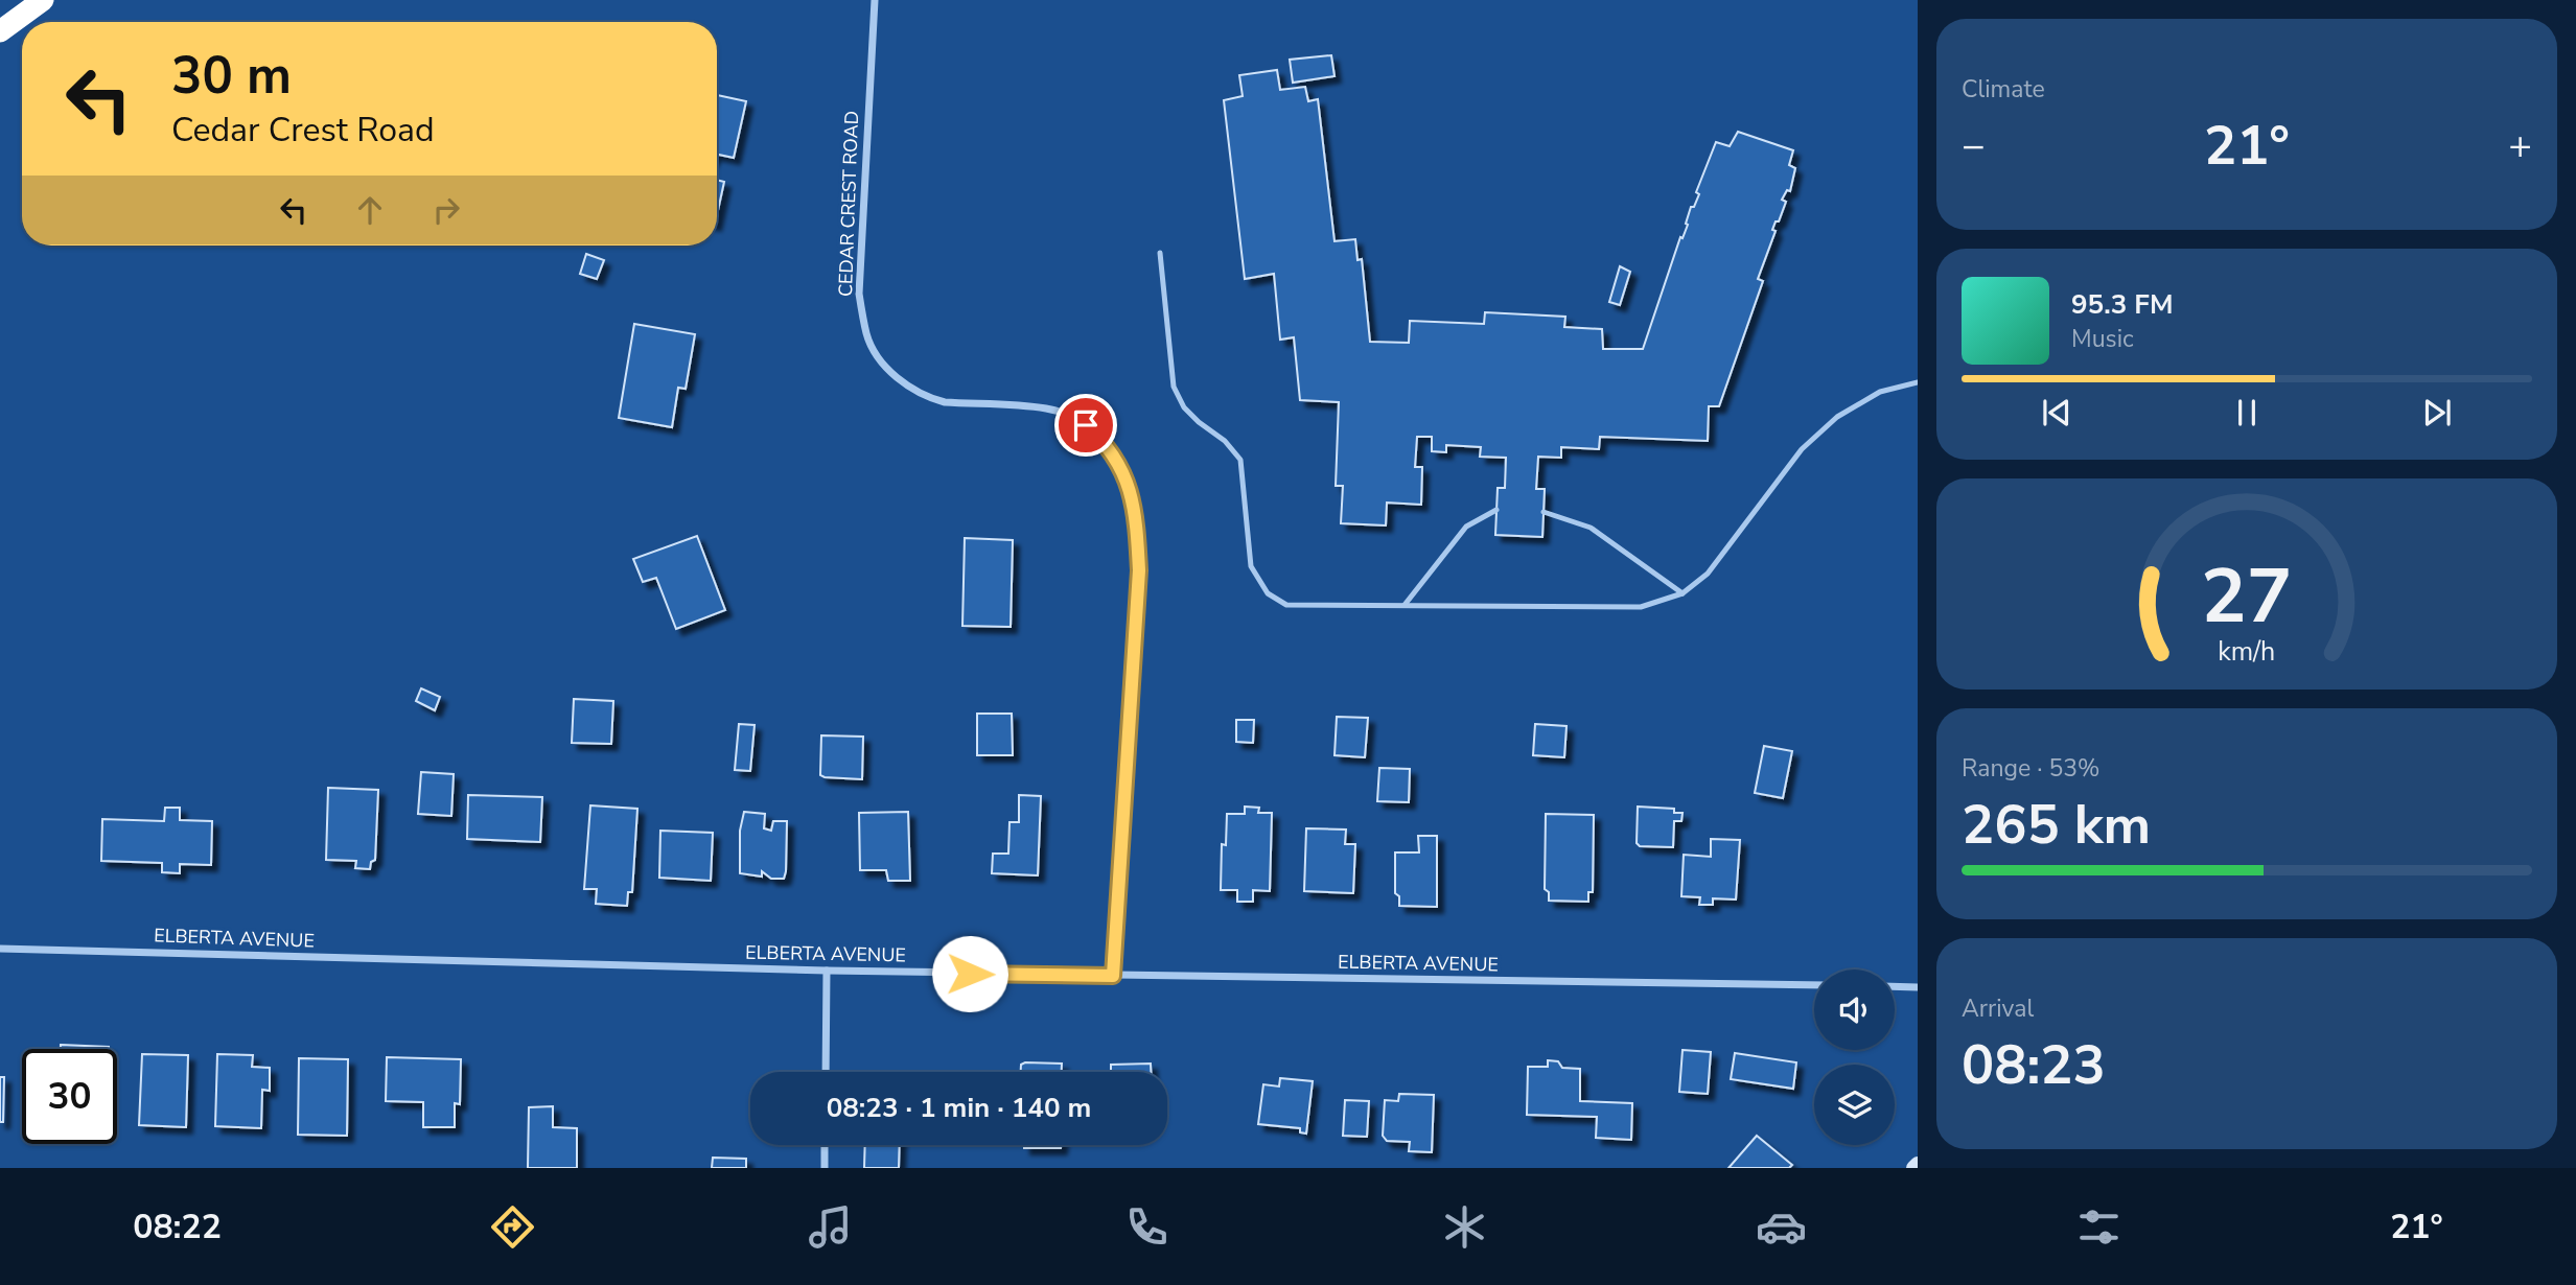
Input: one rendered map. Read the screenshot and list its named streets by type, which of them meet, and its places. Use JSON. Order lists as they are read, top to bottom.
{
  "streets": {
    "street": ["CEDAR CREST ROAD", "ELBERTA AVENUE"]
  },
  "crossings": [
    ["CEDAR CREST ROAD", "ELBERTA AVENUE"]
  ],
  "page": {
    "tile": [
      "Climate",
      ["Range · 53%", "265 km"],
      ["Arrival", "08:23"]
    ],
    "turn": ["30 m", "Cedar Crest Road"],
    "heat": ["−", "21°", "+"],
    "song": ["95.3 FM", "Music"],
    "limit": "30",
    "trip": "08:23 · 1 min · 140 m",
    "tabs": ["08:22", "21°"],
    "gauge": ["27", "km/h"]
  }
}
